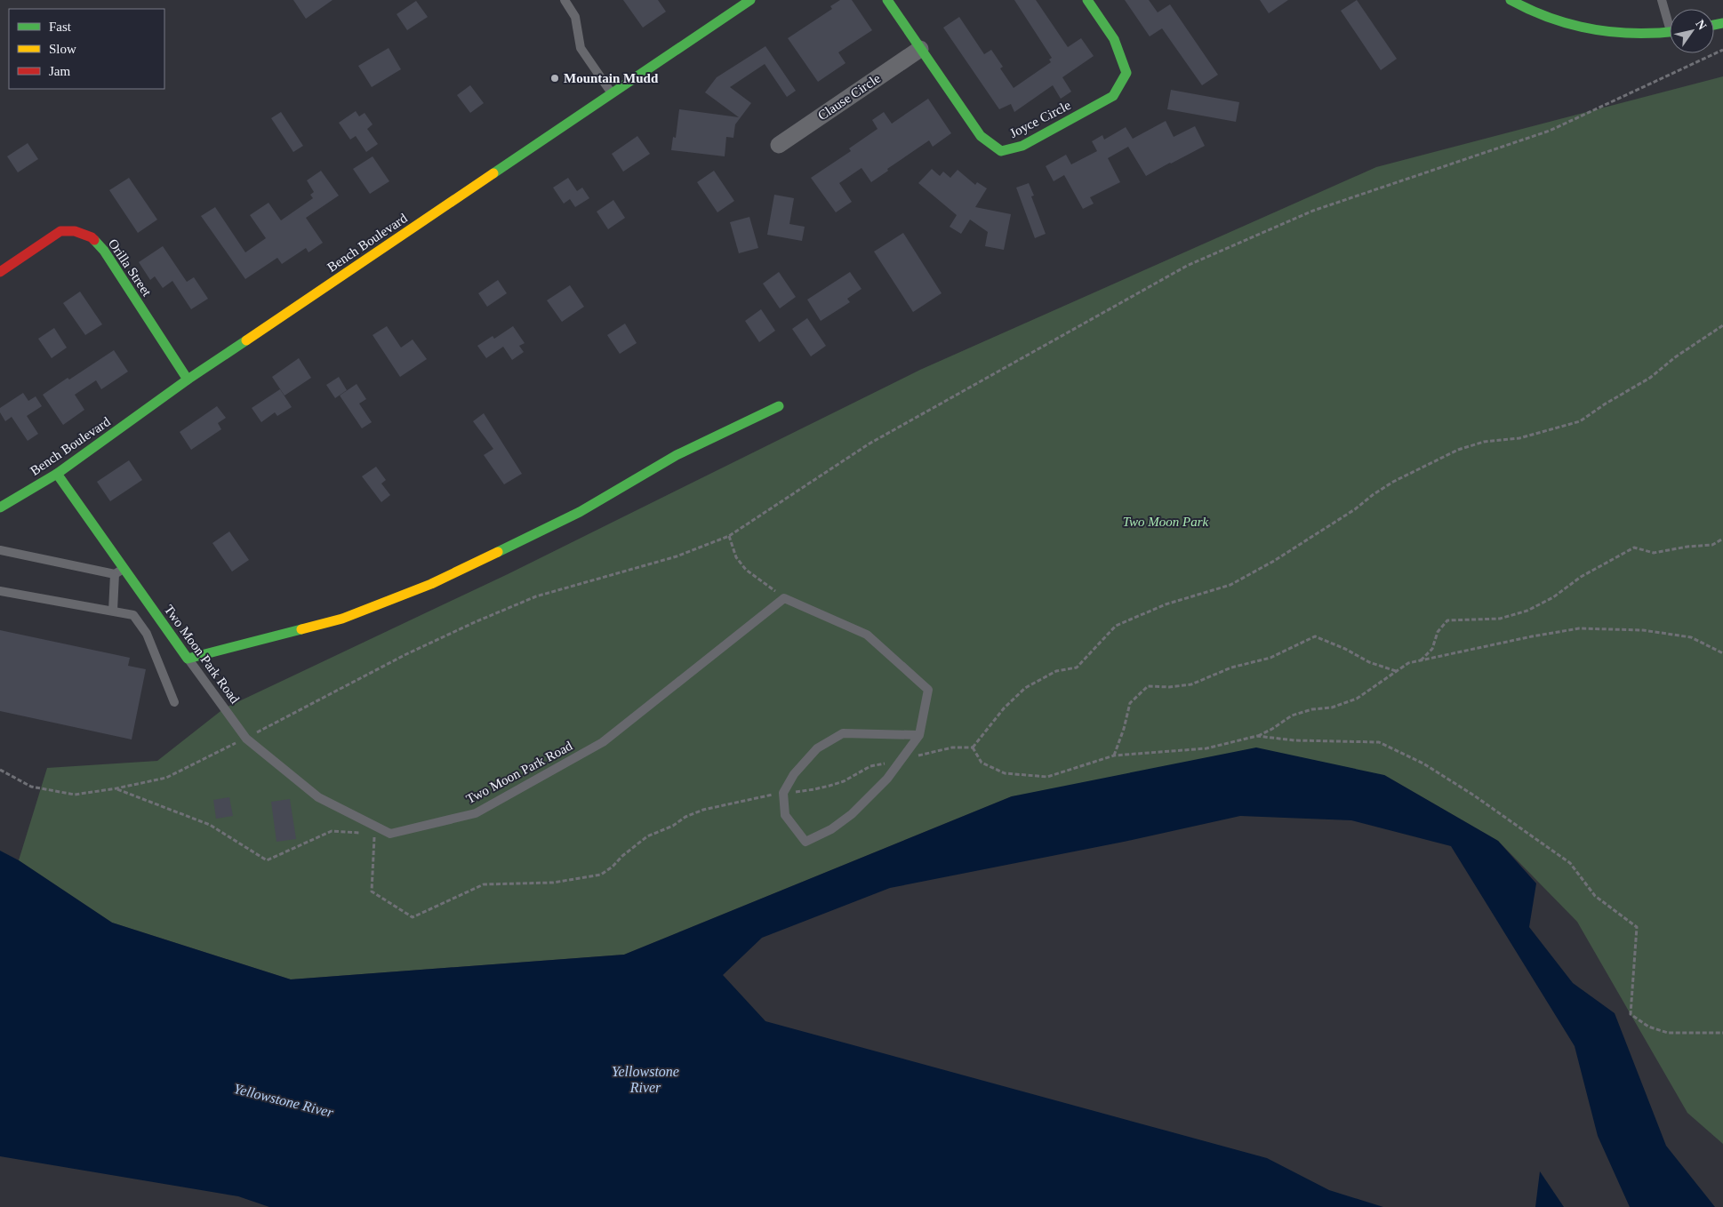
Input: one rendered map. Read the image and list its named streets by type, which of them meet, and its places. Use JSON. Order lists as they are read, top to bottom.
{
  "streets": {
    "street": [
      "Clause Circle",
      "Joyce Circle",
      "Bench Boulevard",
      "Orilla Street",
      "Two Moon Park Road"
    ]
  },
  "crossings": [
    ["Clause Circle", "Joyce Circle"],
    ["Bench Boulevard", "Orilla Street"],
    ["Bench Boulevard", "Two Moon Park Road"]
  ],
  "water": ["Yellowstone River"],
  "parks": ["Two Moon Park"],
  "places": ["Mountain Mudd"],
  "legend": ["Fast", "Slow", "Jam"],
  "north": "top right"
}
